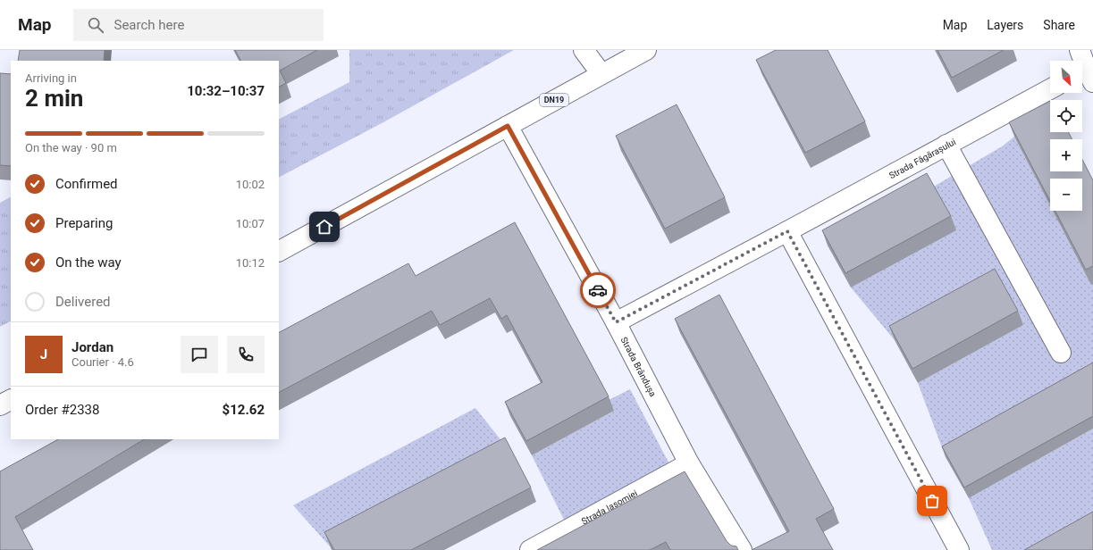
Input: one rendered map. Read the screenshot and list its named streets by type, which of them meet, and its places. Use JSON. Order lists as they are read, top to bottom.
{
  "streets": {
    "street": [
      "DN19",
      "Strada Făgărașului",
      "Strada Brândușa",
      "Strada Iasomiei"
    ]
  },
  "crossings": [
    ["DN19", "Strada Brândușa"],
    ["Strada Făgărașului", "Strada Brândușa"],
    ["Strada Brândușa", "Strada Iasomiei"]
  ],
  "north": "bottom right",
  "page": {
    "header": "Map",
    "search": "Search here",
    "nav": ["Map", "Layers", "Share"],
    "map_buttons": ["+", "−"],
    "heading": ["2 min", "Arriving in", "10:32–10:37"],
    "panel": [
      "Jordan",
      "Courier · 4.6",
      "Order #2338",
      "$12.62"
    ],
    "bar": "On the way · 90 m",
    "list": [
      ["Confirmed", "10:02"],
      ["Preparing", "10:07"],
      ["On the way", "10:12"],
      "Delivered"
    ],
    "round": "J"
  }
}
